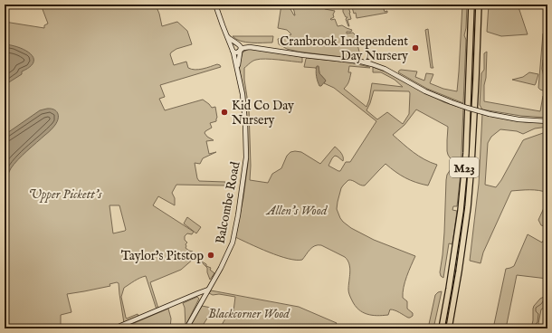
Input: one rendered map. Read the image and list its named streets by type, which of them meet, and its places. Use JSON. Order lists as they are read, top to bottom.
{
  "streets": {
    "highway": ["M23"],
    "main road": ["Balcombe Road"]
  },
  "parks": ["Upper Pickett's", "Allen's Wood", "Blackcorner Wood"],
  "places": ["Cranbrook Independent Day Nursery", "Kid Co Day Nursery", "Taylor's Pitstop"]
}
